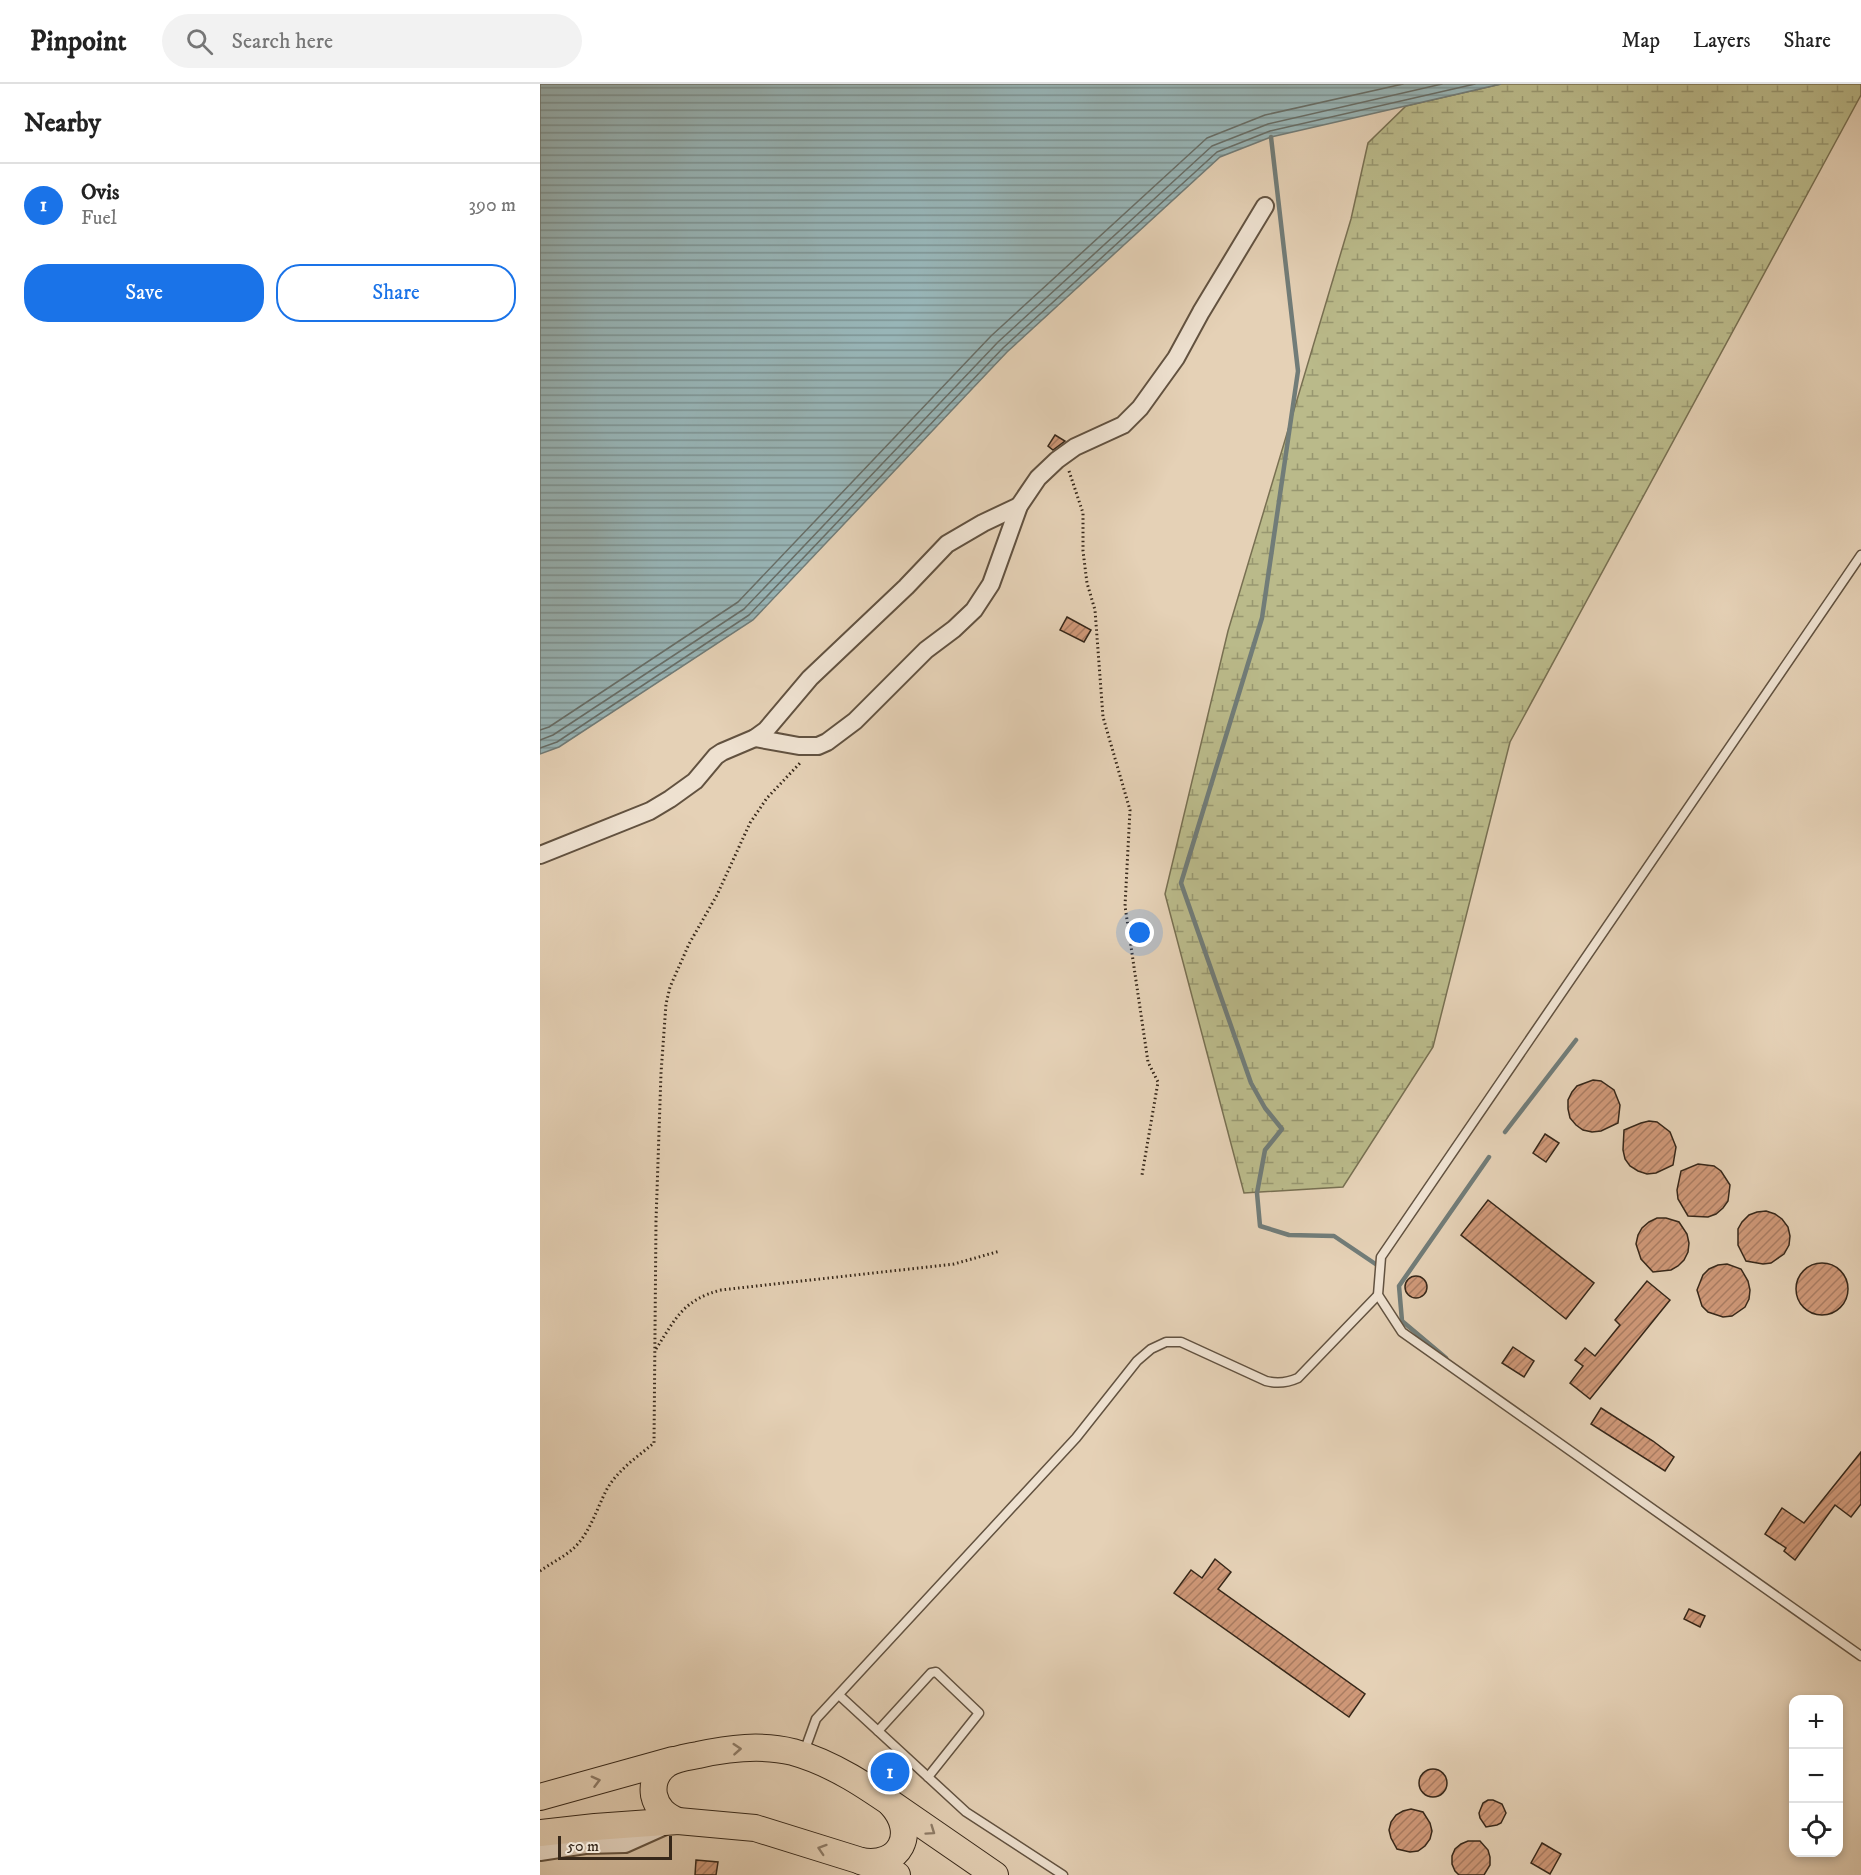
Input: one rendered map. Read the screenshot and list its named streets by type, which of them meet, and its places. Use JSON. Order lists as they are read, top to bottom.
{
  "scale_bar": "50 m",
  "page": {
    "header": "Pinpoint",
    "search": "Search here",
    "nav": ["Map", "Layers", "Share"],
    "heading": "Nearby",
    "list": [
      {
        "mark": "1",
        "name": "Ovis",
        "note": "Fuel",
        "value": "390 m"
      }
    ],
    "buttons": ["Save", "Share"],
    "map_buttons": ["+", "−"],
    "pins": "1",
    "scale": "50 m"
  }
}
